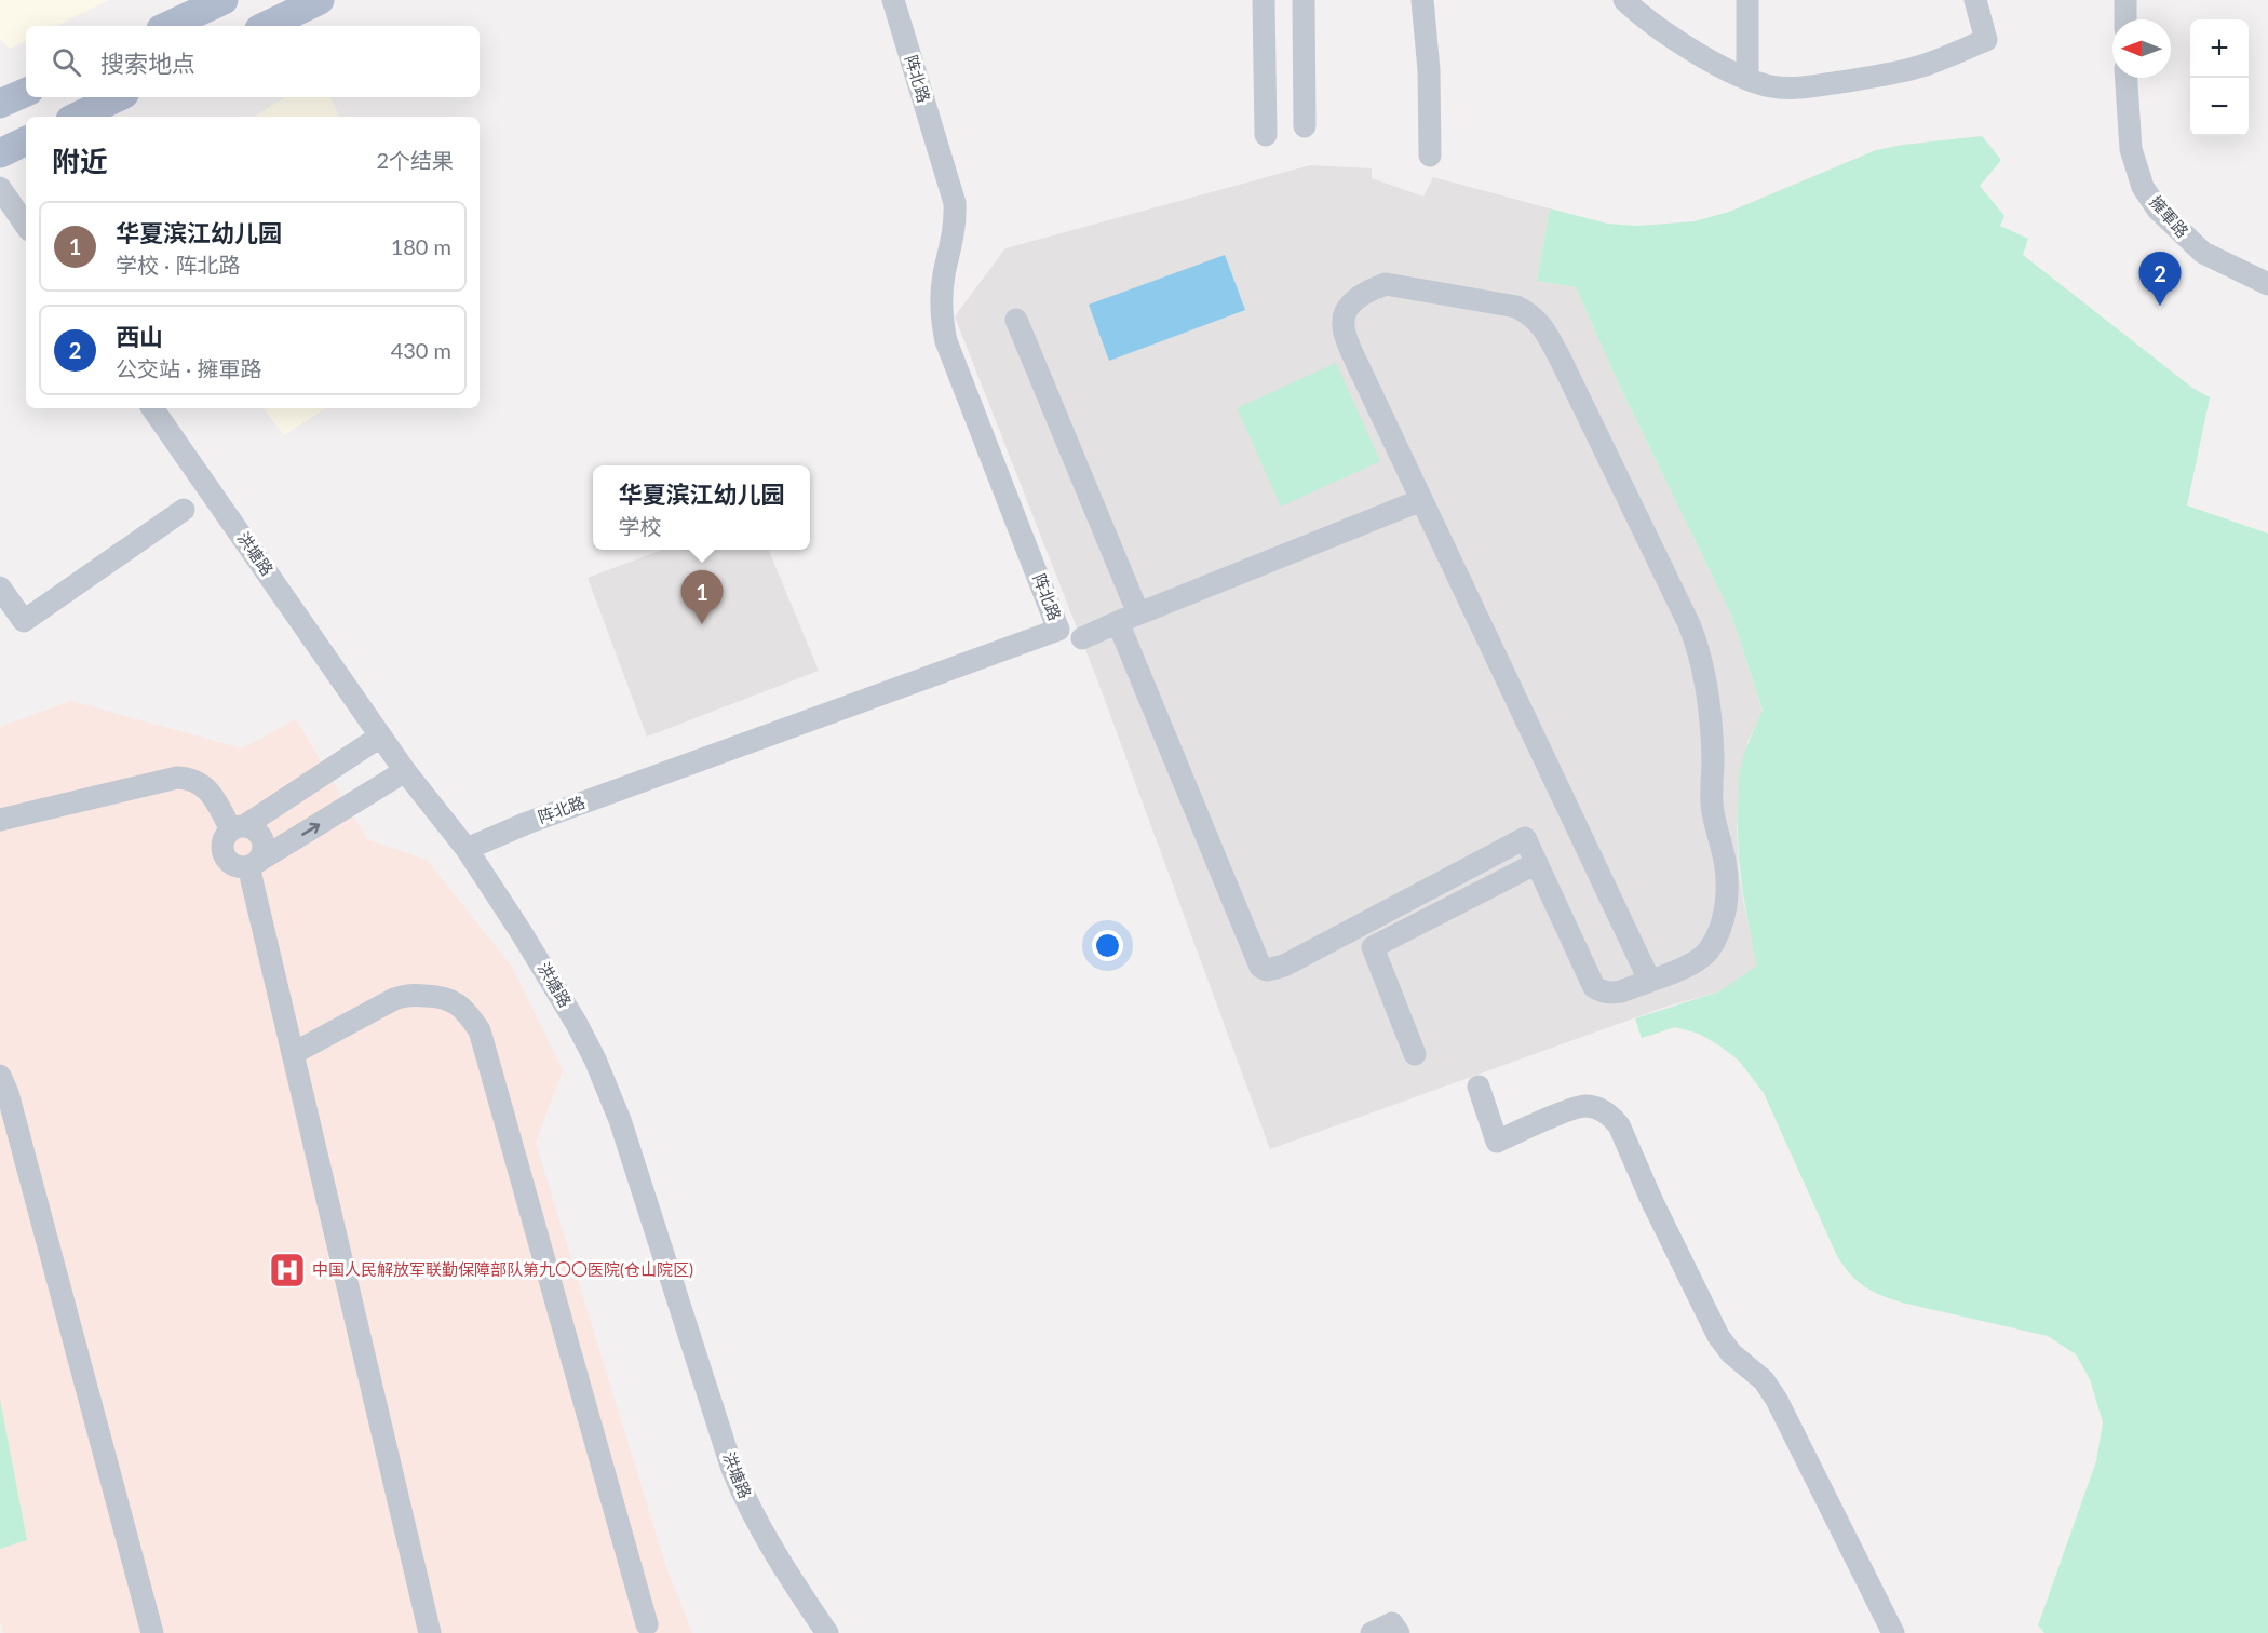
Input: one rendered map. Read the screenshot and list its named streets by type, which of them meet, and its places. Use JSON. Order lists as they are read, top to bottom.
{
  "streets": {
    "street": ["阵北路", "擁軍路", "洪塘路"]
  },
  "crossings": [
    ["阵北路", "洪塘路"]
  ],
  "places": {
    "hospital": ["中国人民解放军联勤保障部队第九〇〇医院(仓山院区)"]
  },
  "north": "left",
  "page": {
    "map_buttons": ["+", "−"],
    "search": "搜索地点",
    "heading": ["附近", "2个结果"],
    "list": [
      {
        "mark": "1",
        "name": "华夏滨江幼儿园",
        "note": "学校 · 阵北路",
        "value": "180 m"
      },
      {
        "mark": "2",
        "name": "西山",
        "note": "公交站 · 擁軍路",
        "value": "430 m"
      }
    ],
    "pins": ["2", "1"],
    "popup": ["华夏滨江幼儿园", "学校"]
  }
}
